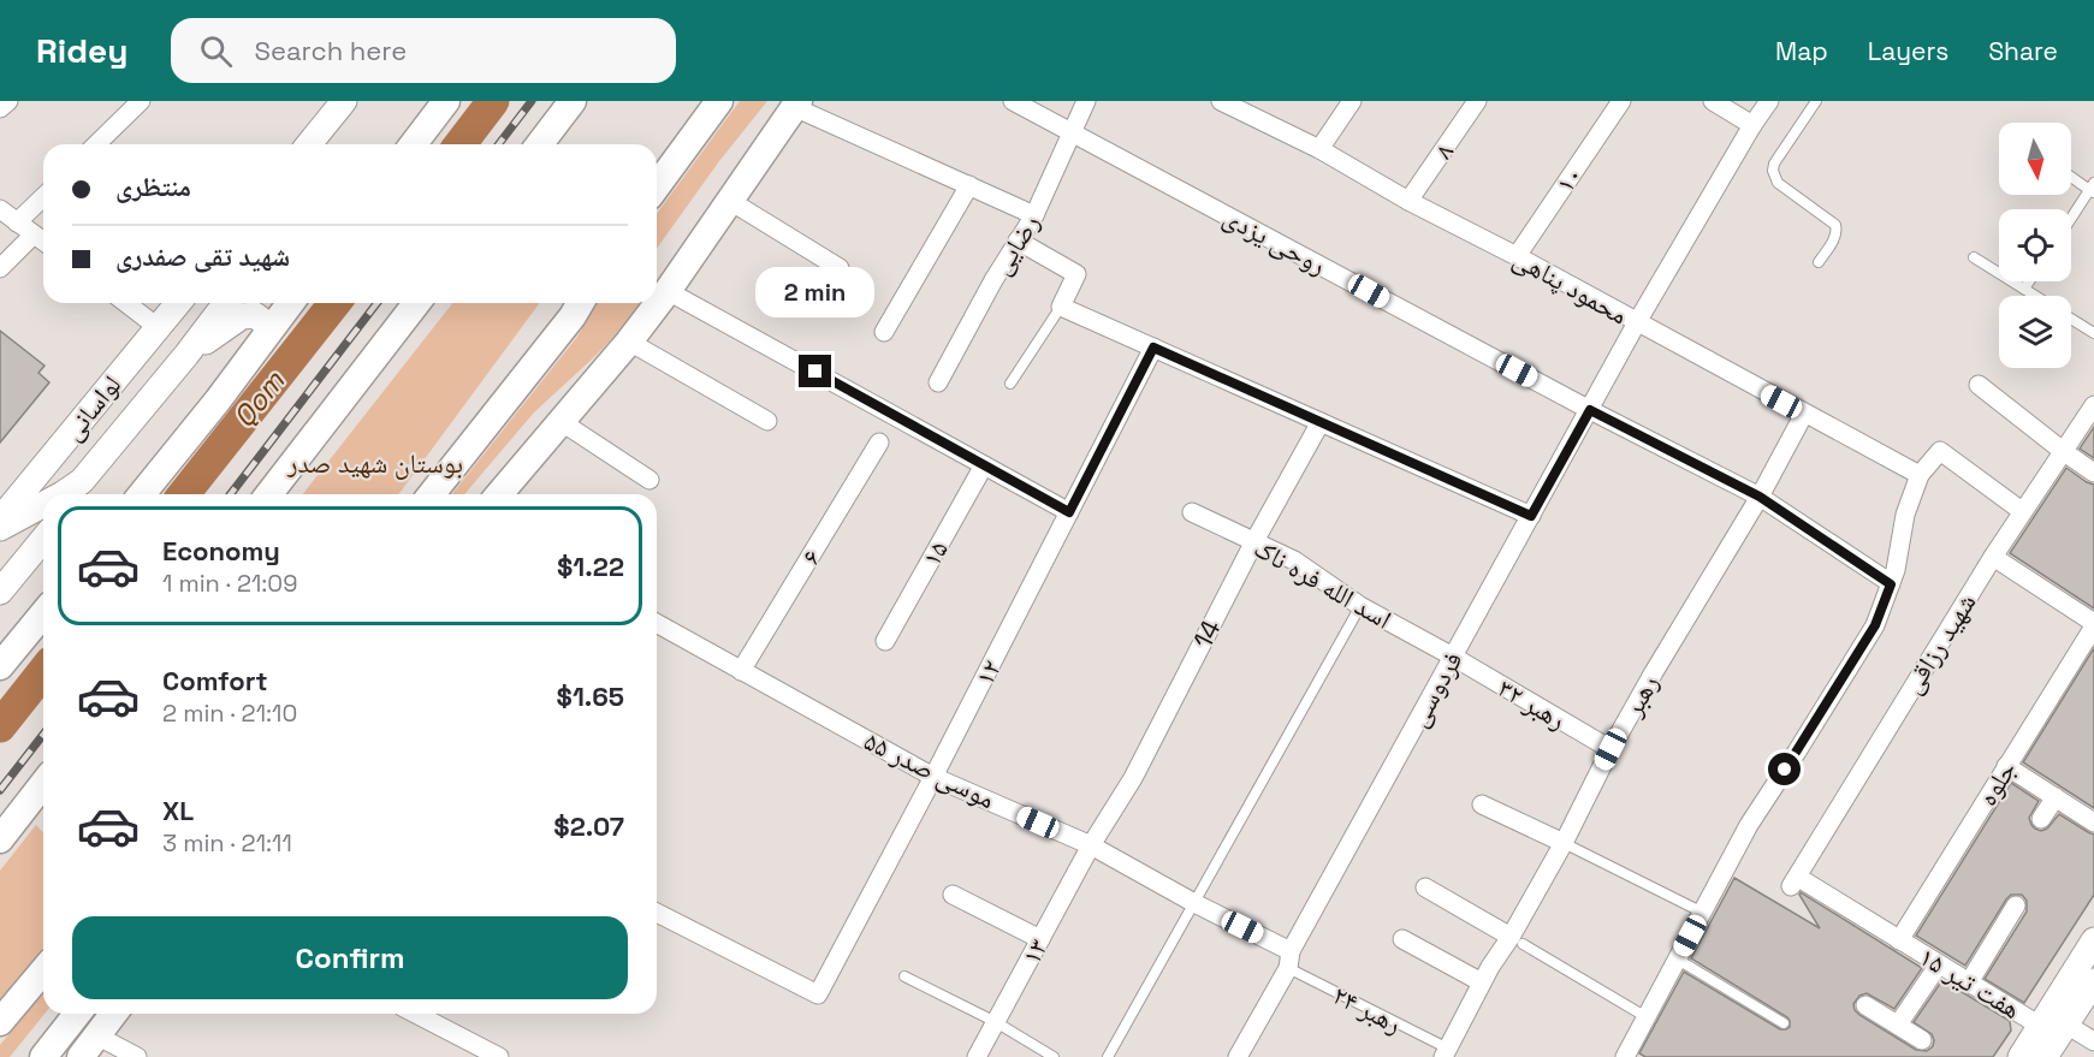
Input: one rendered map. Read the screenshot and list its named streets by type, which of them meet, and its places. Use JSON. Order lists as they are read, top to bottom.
{
  "streets": {
    "main road": ["لواسانی"],
    "street": [
      "۸",
      "۱۰",
      "روحی یزدی",
      "رضایی",
      "محمود پناهی",
      "۱۵",
      "۶",
      "اسد الله فره ناک",
      "14",
      "شهید رزاقی",
      "۱۲",
      "فردوسی",
      "رهبر",
      "رهبر ۳۲",
      "موسی صدر ۵۵",
      "جلوه",
      "۱۳",
      "هفت تیر ۱۵"
    ],
    "lane": ["رهبر ۲۴"]
  },
  "crossings": [
    ["۸", "محمود پناهی"],
    ["۱۰", "محمود پناهی"],
    ["روحی یزدی", "رضایی"],
    ["روحی یزدی", "فردوسی"],
    ["روحی یزدی", "رهبر"],
    ["محمود پناهی", "فردوسی"],
    ["محمود پناهی", "رهبر"],
    ["۶", "موسی صدر ۵۵"],
    ["اسد الله فره ناک", "14"],
    ["اسد الله فره ناک", "فردوسی"],
    ["اسد الله فره ناک", "رهبر ۳۲"],
    ["14", "موسی صدر ۵۵"],
    ["14", "۱۳"],
    ["شهید رزاقی", "هفت تیر ۱۵"],
    ["۱۲", "موسی صدر ۵۵"],
    ["فردوسی", "رهبر ۳۲"],
    ["فردوسی", "موسی صدر ۵۵"],
    ["فردوسی", "رهبر ۲۴"],
    ["رهبر", "رهبر ۳۲"],
    ["رهبر", "رهبر ۲۴"],
    ["موسی صدر ۵۵", "۱۳"],
    ["موسی صدر ۵۵", "رهبر ۲۴"],
    ["جلوه", "هفت تیر ۱۵"]
  ],
  "water": ["Qom"],
  "parks": ["بوستان شهید صدر"],
  "north": "bottom",
  "page": {
    "header": "Ridey",
    "search": "Search here",
    "nav": ["Map", "Layers", "Share"],
    "banner": ["منتظری", "شهید تقی صفدری"],
    "bubble": "2 min",
    "list": [
      {
        "name": "Economy",
        "note": "1 min · 21:09",
        "value": "$1.22"
      },
      {
        "name": "Comfort",
        "note": "2 min · 21:10",
        "value": "$1.65"
      },
      {
        "name": "XL",
        "note": "3 min · 21:11",
        "value": "$2.07"
      }
    ],
    "buttons": "Confirm"
  }
}
